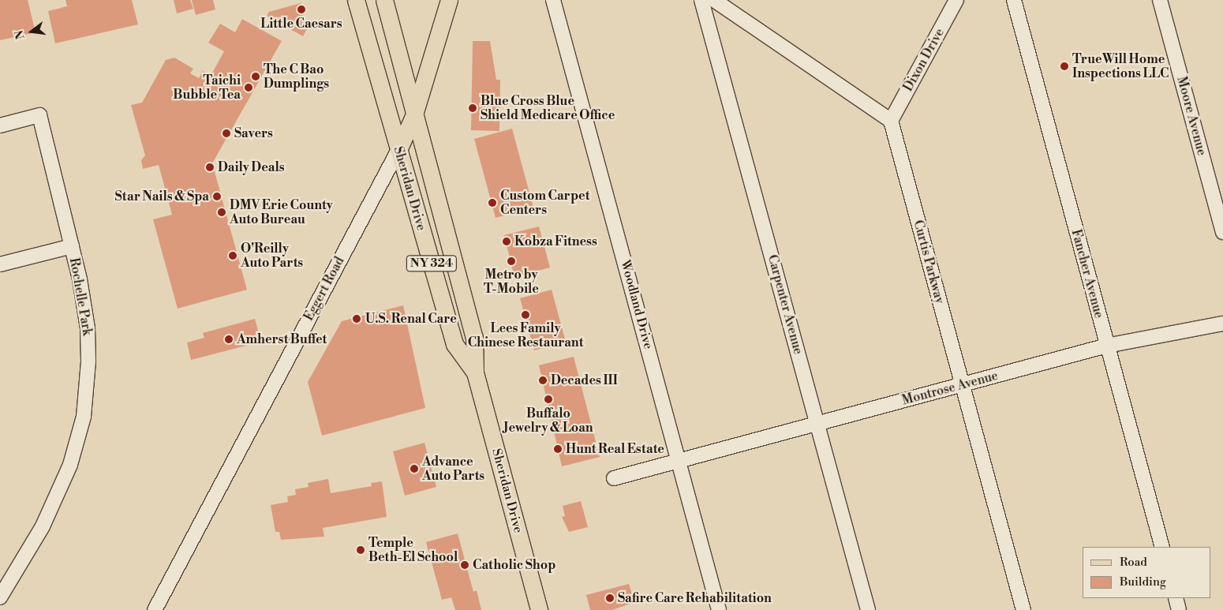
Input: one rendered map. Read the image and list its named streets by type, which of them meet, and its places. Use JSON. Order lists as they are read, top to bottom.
{
  "streets": {
    "main road": ["Sheridan Drive", "NY 324", "Eggert Road"],
    "street": [
      "Dixon Drive",
      "Moore Avenue",
      "Curtis Parkway",
      "Fancher Avenue",
      "Rochelle Park",
      "Woodland Drive",
      "Carpenter Avenue",
      "Montrose Avenue"
    ]
  },
  "crossings": [
    ["Dixon Drive", "Curtis Parkway"],
    ["Sheridan Drive", "Eggert Road"],
    ["Curtis Parkway", "Montrose Avenue"],
    ["Fancher Avenue", "Montrose Avenue"],
    ["Woodland Drive", "Montrose Avenue"],
    ["Carpenter Avenue", "Montrose Avenue"]
  ],
  "places": [
    "Little Caesars",
    "TrueWill Home Inspections LLC",
    "The C Bao Dumplings",
    "Taichi Bubble Tea",
    "Blue Cross Blue Shield Medicare Office",
    "Savers",
    "Daily Deals",
    "Star Nails & Spa",
    "Custom Carpet Centers",
    "DMV Erie County Auto Bureau",
    "Kobza Fitness",
    "O'Reilly Auto Parts",
    "Metro by T-Mobile",
    "Lees Family Chinese Restaurant",
    "U.S. Renal Care",
    "Amherst Buffet",
    "Decades III",
    "Buffalo Jewelry & Loan",
    "Hunt Real Estate",
    "Advance Auto Parts",
    "Temple Beth-El School",
    "Catholic Shop",
    "Safire Care Rehabilitation"
  ],
  "legend": ["Road", "Building"],
  "north": "left"
}
